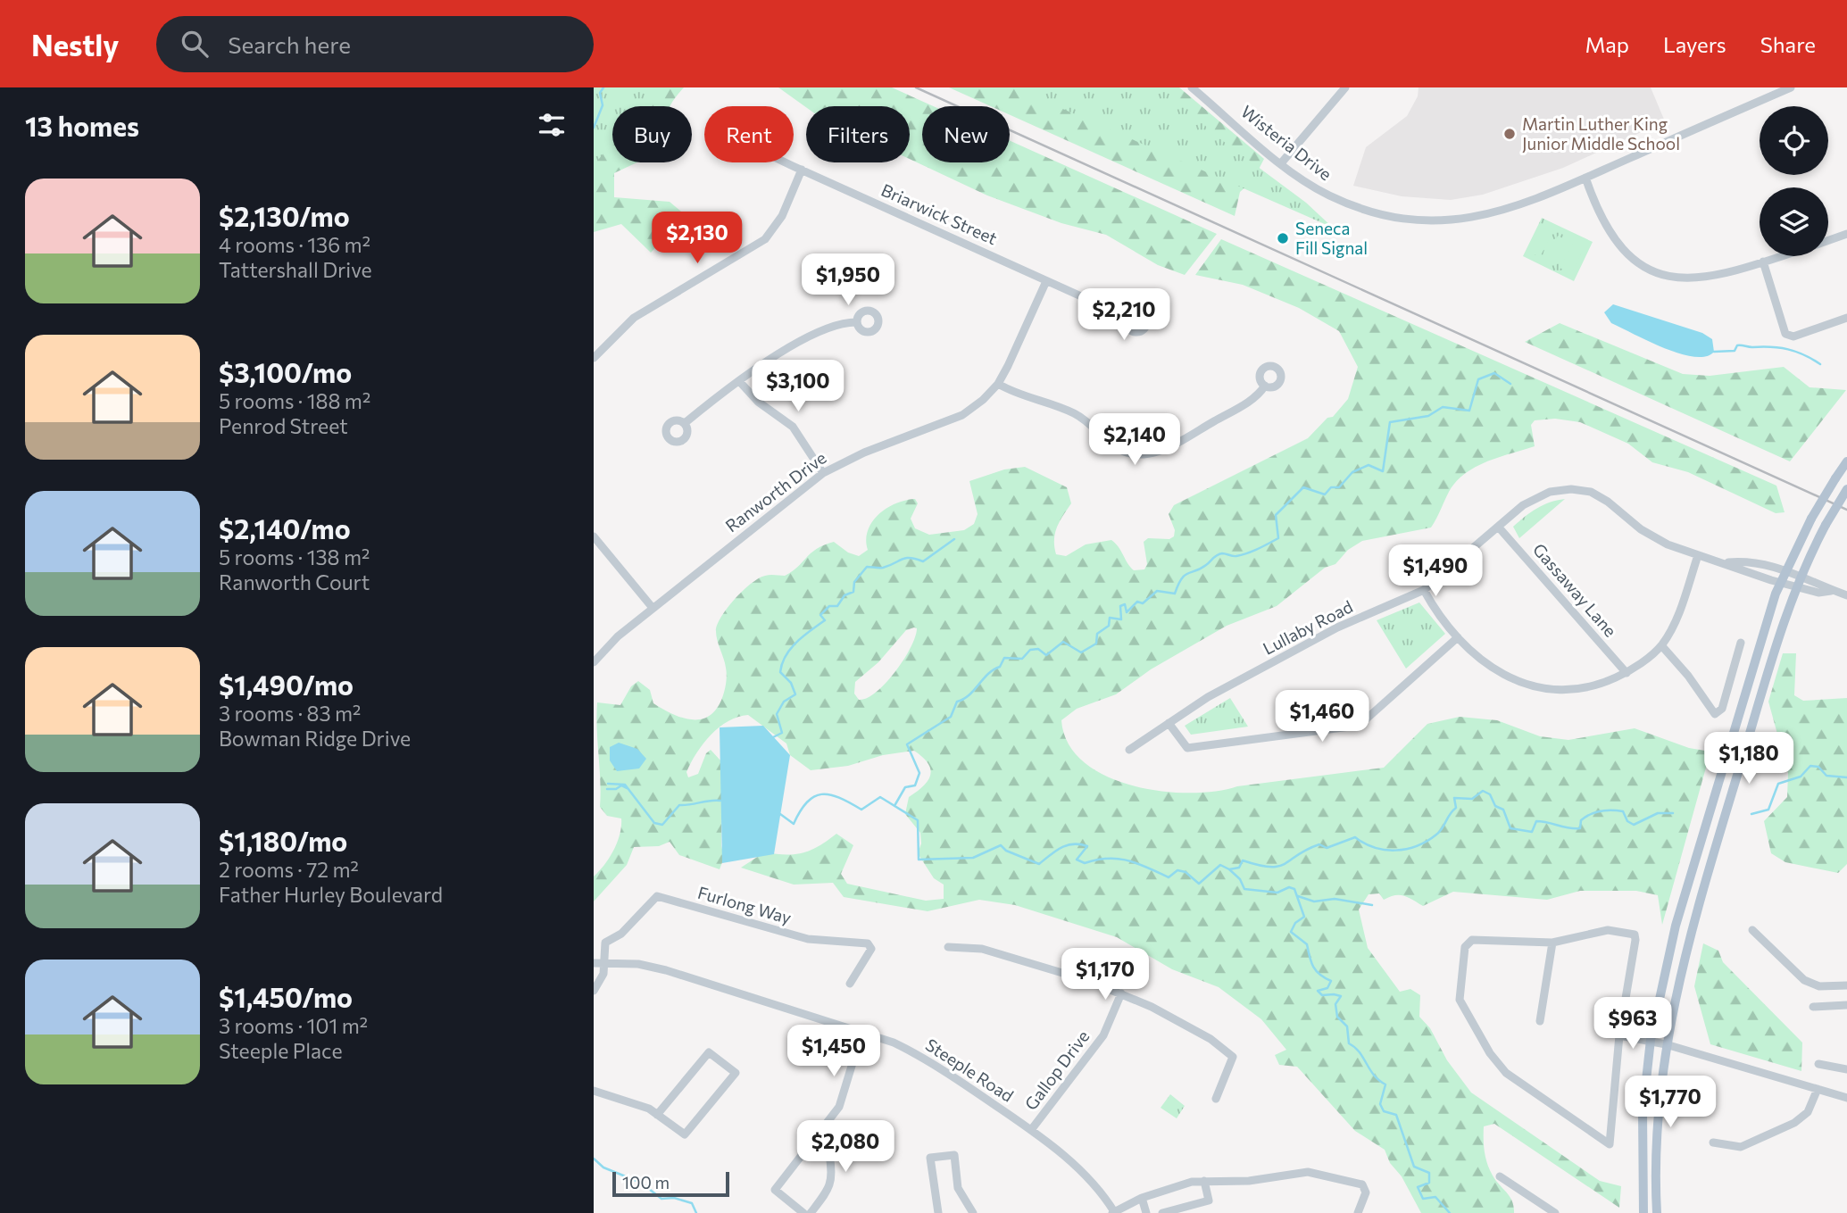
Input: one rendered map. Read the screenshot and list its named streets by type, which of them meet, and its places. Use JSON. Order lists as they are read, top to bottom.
{
  "streets": {
    "street": [
      "Wisteria Drive",
      "Briarwick Street",
      "Ranworth Drive",
      "Gassaway Lane",
      "Lullaby Road",
      "Furlong Way",
      "Steeple Road",
      "Gallop Drive"
    ]
  },
  "crossings": [
    ["Briarwick Street", "Ranworth Drive"],
    ["Gassaway Lane", "Lullaby Road"],
    ["Furlong Way", "Steeple Road"],
    ["Steeple Road", "Gallop Drive"]
  ],
  "places": ["Martin Luther King Junior Middle School", "Seneca Fill Signal"],
  "scale_bar": "100 m",
  "page": {
    "header": "Nestly",
    "search": "Search here",
    "nav": ["Map", "Layers", "Share"],
    "heading": "13 homes",
    "chip": [
      "Buy",
      "Rent",
      "Filters",
      "New"
    ],
    "list": [
      {
        "name": "$2,130/mo",
        "note": "4 rooms · 136 m² · Tattershall Drive"
      },
      {
        "name": "$3,100/mo",
        "note": "5 rooms · 188 m² · Penrod Street"
      },
      {
        "name": "$2,140/mo",
        "note": "5 rooms · 138 m² · Ranworth Court"
      },
      {
        "name": "$1,490/mo",
        "note": "3 rooms · 83 m² · Bowman Ridge Drive"
      },
      {
        "name": "$1,180/mo",
        "note": "2 rooms · 72 m² · Father Hurley Boulevard"
      },
      {
        "name": "$1,450/mo",
        "note": "3 rooms · 101 m² · Steeple Place"
      }
    ],
    "price": [
      "$2,130",
      "$1,950",
      "$2,210",
      "$3,100",
      "$2,140",
      "$1,490",
      "$1,460",
      "$1,180",
      "$1,170",
      "$963",
      "$1,450",
      "$1,770",
      "$2,080"
    ],
    "scale": "100 m"
  }
}
